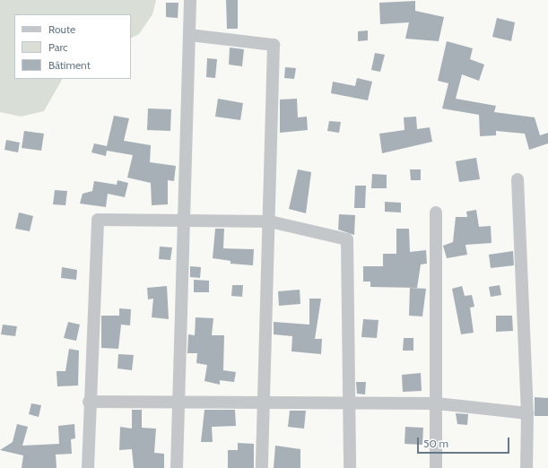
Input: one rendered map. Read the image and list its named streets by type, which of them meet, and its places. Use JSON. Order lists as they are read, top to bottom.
{
  "legend": ["Route", "Parc", "Bâtiment"],
  "scale_bar": "50 m"
}
